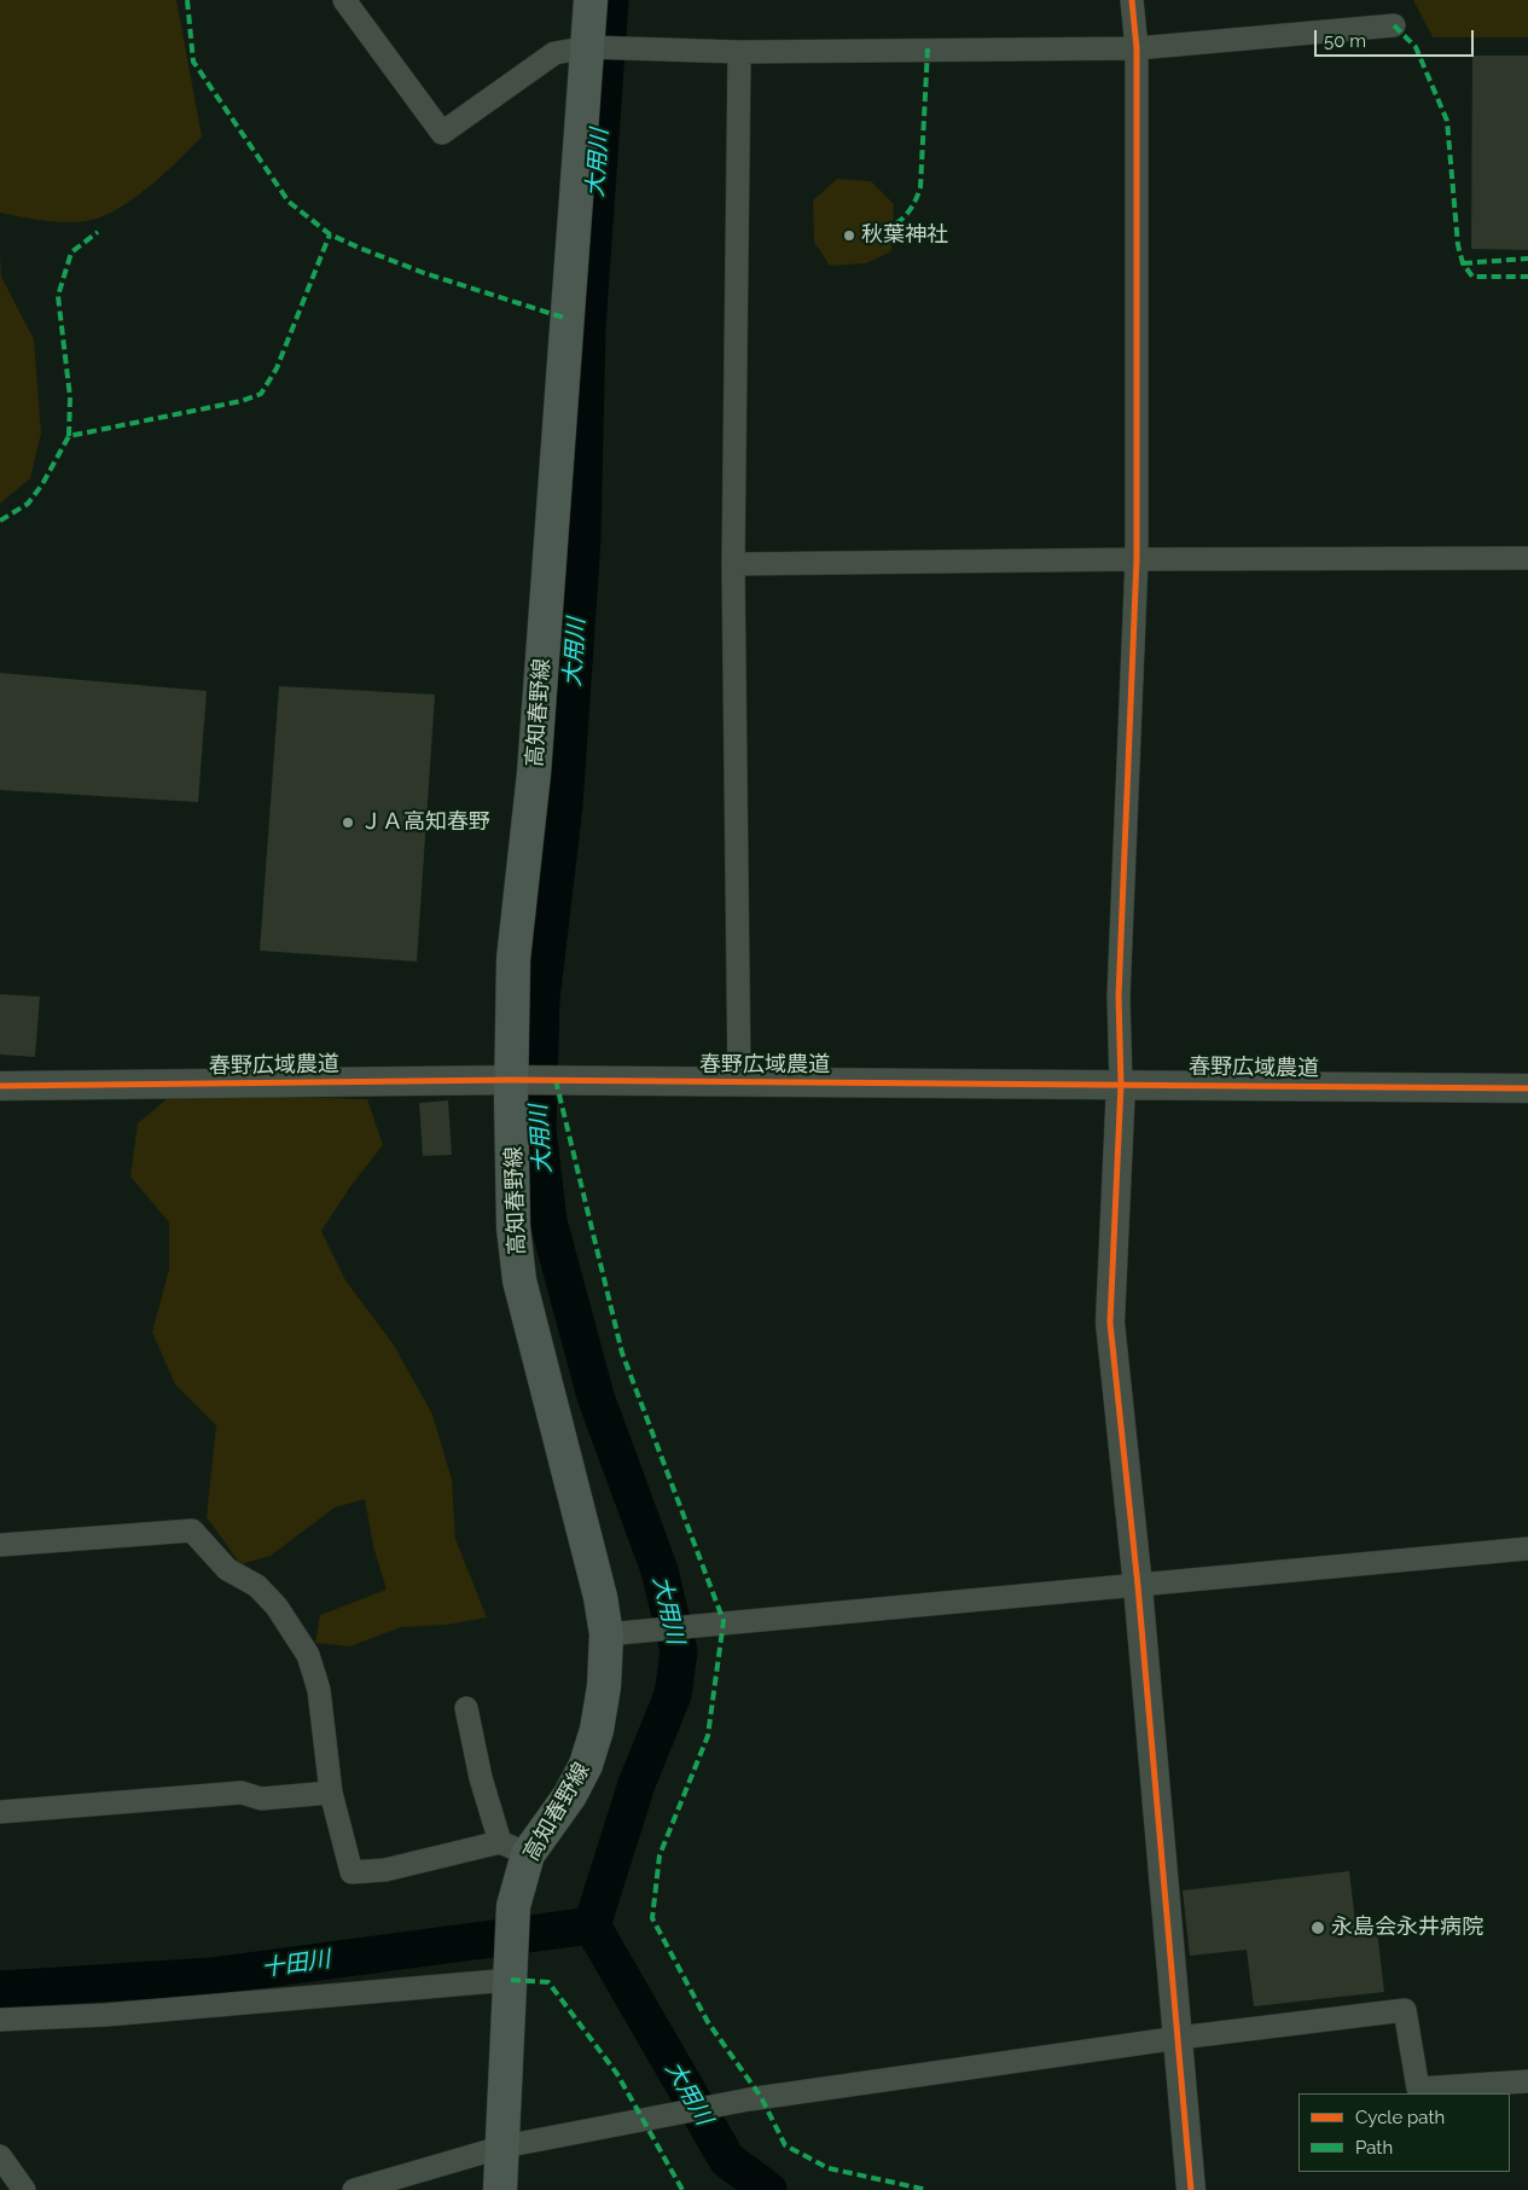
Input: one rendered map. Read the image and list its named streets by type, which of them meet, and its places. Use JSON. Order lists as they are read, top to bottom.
{
  "streets": {
    "main road": ["高知春野線"],
    "street": ["春野広域農道"]
  },
  "crossings": [
    ["高知春野線", "春野広域農道"]
  ],
  "water": ["大用川", "十田川"],
  "places": ["秋葉神社", "ＪＡ高知春野", "永島会永井病院"],
  "legend": ["Cycle path", "Path"],
  "scale_bar": "50 m"
}
